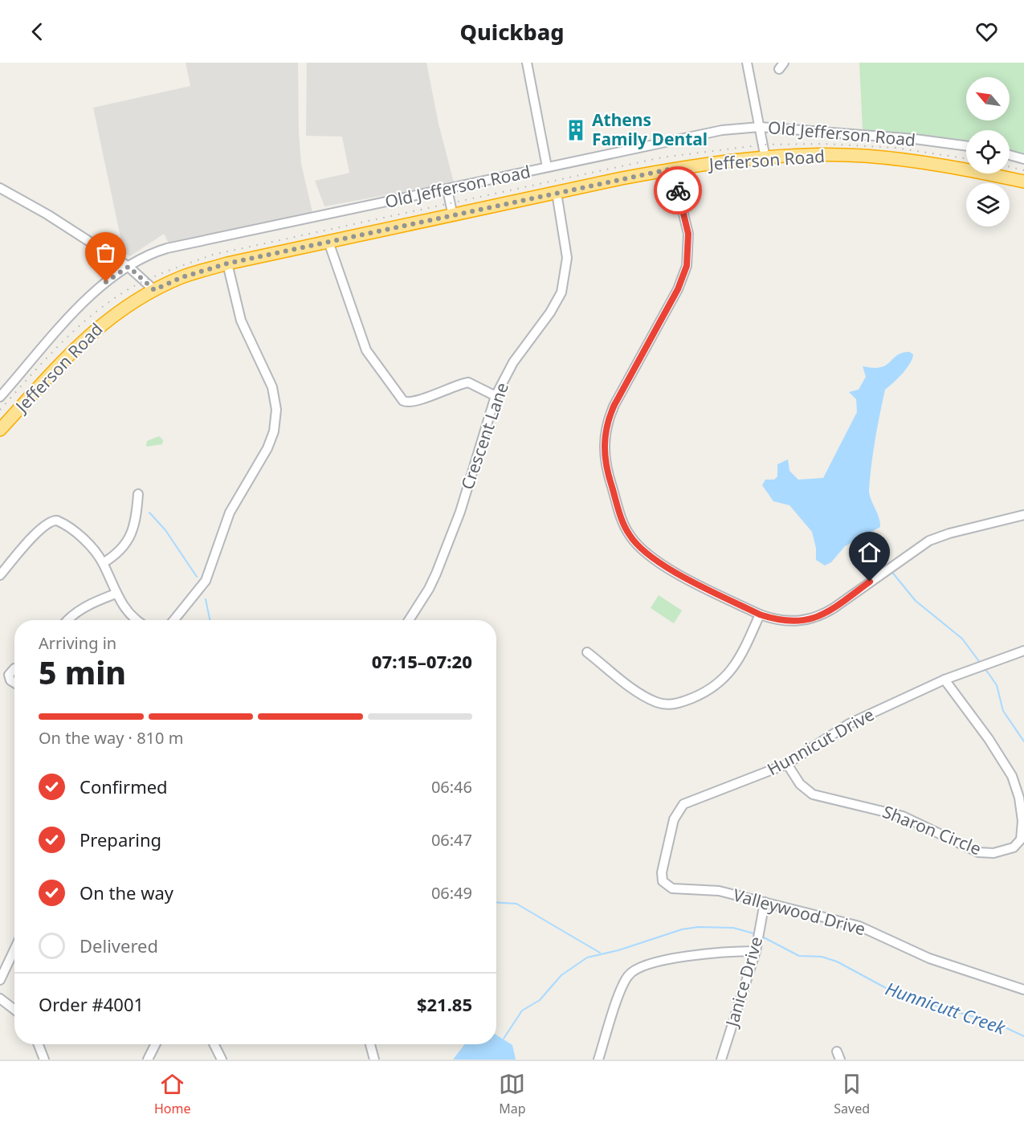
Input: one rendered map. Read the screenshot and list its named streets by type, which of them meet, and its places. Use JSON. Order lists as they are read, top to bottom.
{
  "streets": {
    "highway": ["Jefferson Road"],
    "street": [
      "Old Jefferson Road",
      "Crescent Lane",
      "Hunnicut Drive",
      "Sharon Circle",
      "Valleywood Drive",
      "Janice Drive"
    ]
  },
  "crossings": [
    ["Jefferson Road", "Crescent Lane"],
    ["Hunnicut Drive", "Sharon Circle"],
    ["Hunnicut Drive", "Valleywood Drive"],
    ["Valleywood Drive", "Janice Drive"]
  ],
  "water": ["Hunnicutt Creek"],
  "places": {
    "building": ["Athens Family Dental"]
  },
  "north": "top left",
  "page": {
    "header": "Quickbag",
    "heading": ["5 min", "Arriving in", "07:15–07:20"],
    "panel": ["Order #4001", "$21.85"],
    "bar": "On the way · 810 m",
    "list": [
      ["Confirmed", "06:46"],
      ["Preparing", "06:47"],
      ["On the way", "06:49"],
      "Delivered"
    ],
    "tabs": ["Home", "Map", "Saved"]
  }
}
